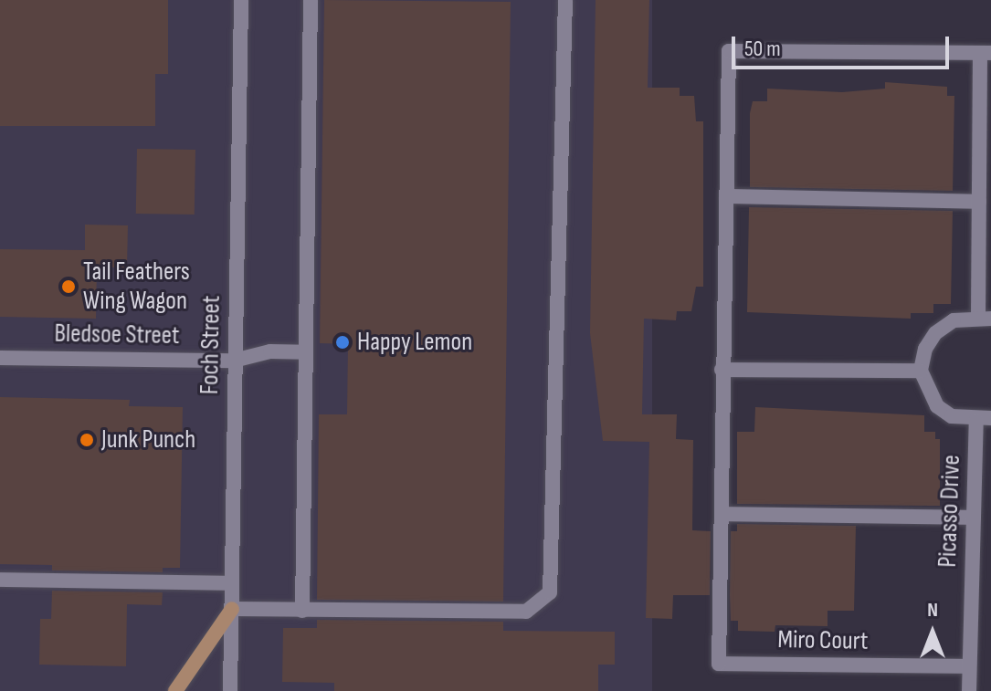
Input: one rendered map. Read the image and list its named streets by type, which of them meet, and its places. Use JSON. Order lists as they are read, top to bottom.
{
  "streets": {
    "street": [
      "Bledsoe Street",
      "Foch Street",
      "Picasso Drive",
      "Miro Court"
    ]
  },
  "crossings": [
    ["Bledsoe Street", "Foch Street"],
    ["Picasso Drive", "Miro Court"]
  ],
  "places": ["Tail Feathers Wing Wagon", "Happy Lemon", "Junk Punch"],
  "scale_bar": "50 m",
  "north": "top"
}
